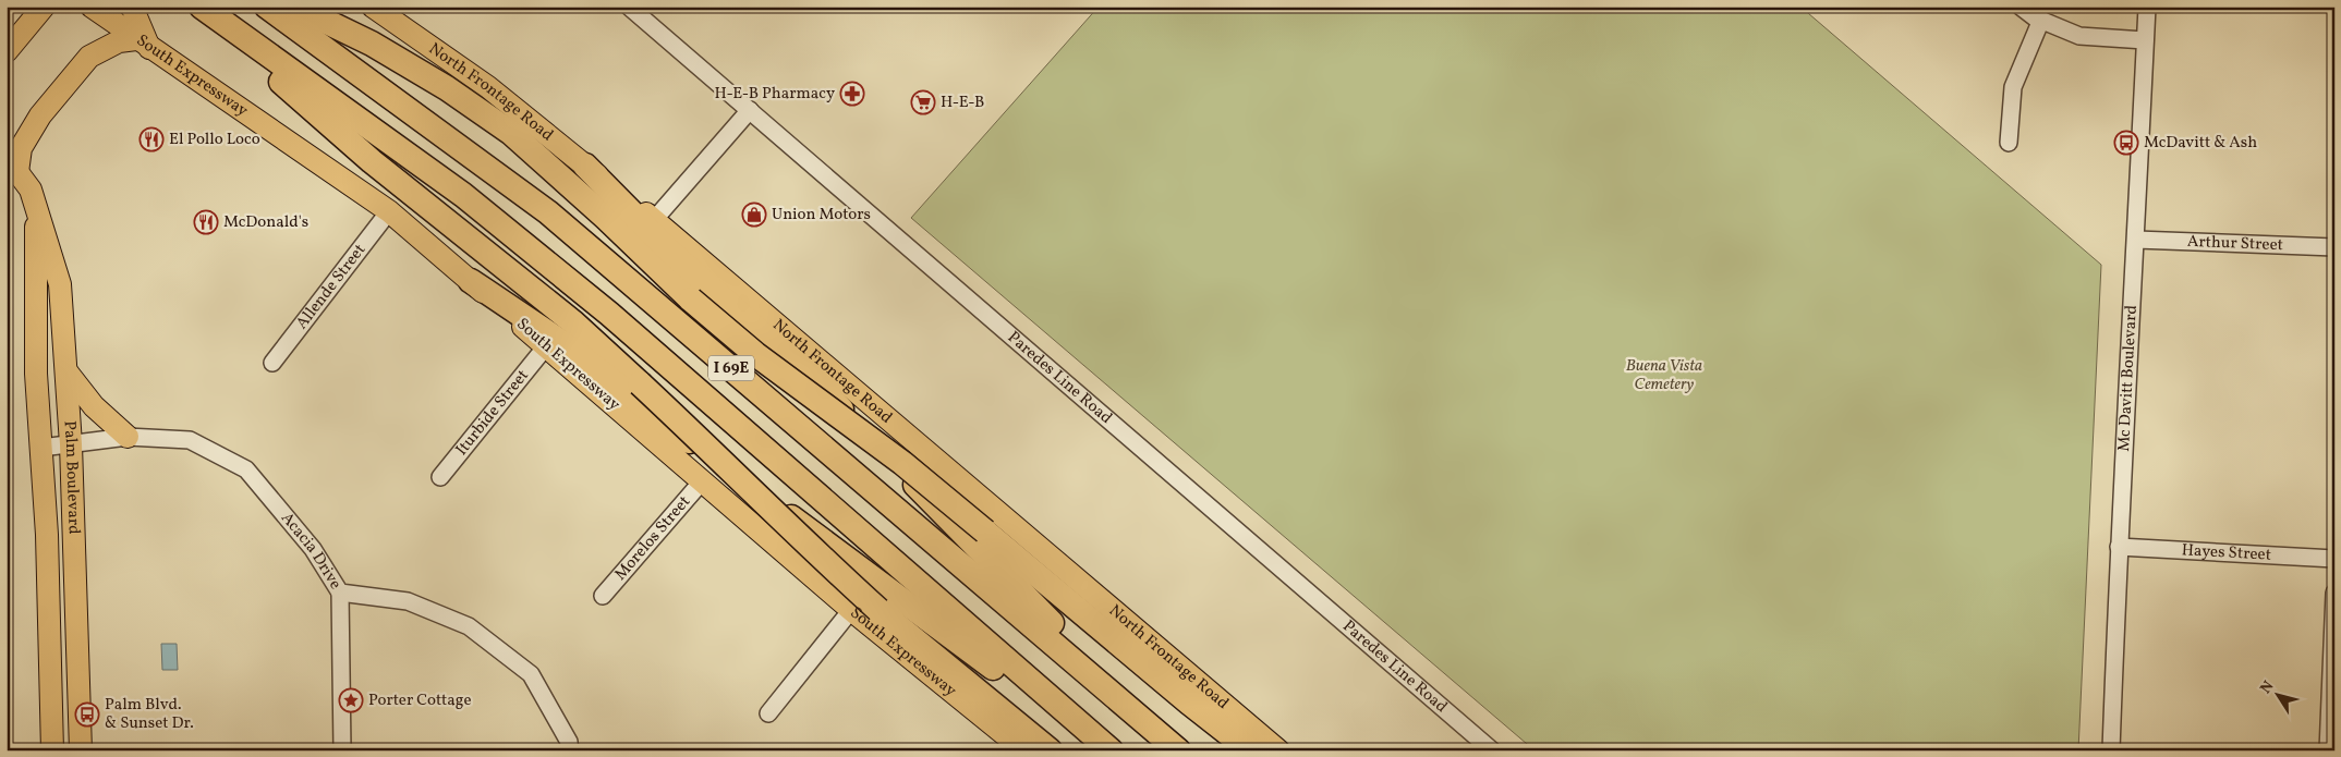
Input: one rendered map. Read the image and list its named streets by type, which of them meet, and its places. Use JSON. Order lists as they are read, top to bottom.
{
  "streets": {
    "highway": ["I 69E"],
    "main road": ["South Expressway", "North Frontage Road", "Palm Boulevard"],
    "street": [
      "Arthur Street",
      "Allende Street",
      "Paredes Line Road",
      "Mc Davitt Boulevard",
      "Iturbide Street",
      "Morelos Street",
      "Acacia Drive",
      "Hayes Street"
    ]
  },
  "crossings": [
    ["South Expressway", "Allende Street"],
    ["South Expressway", "Iturbide Street"],
    ["South Expressway", "Morelos Street"],
    ["Arthur Street", "Mc Davitt Boulevard"],
    ["Mc Davitt Boulevard", "Hayes Street"],
    ["Palm Boulevard", "Acacia Drive"]
  ],
  "parks": ["Buena Vista Cemetery"],
  "places": {
    "pharmacy": ["H-E-B Pharmacy"],
    "supermarket": ["H-E-B"],
    "restaurant": ["El Pollo Loco", "McDonald's"],
    "bus stop": ["McDavitt & Ash", "Palm Blvd. & Sunset Dr."],
    "shop": ["Union Motors"],
    "place": ["Porter Cottage"]
  },
  "north": "top left"
}
